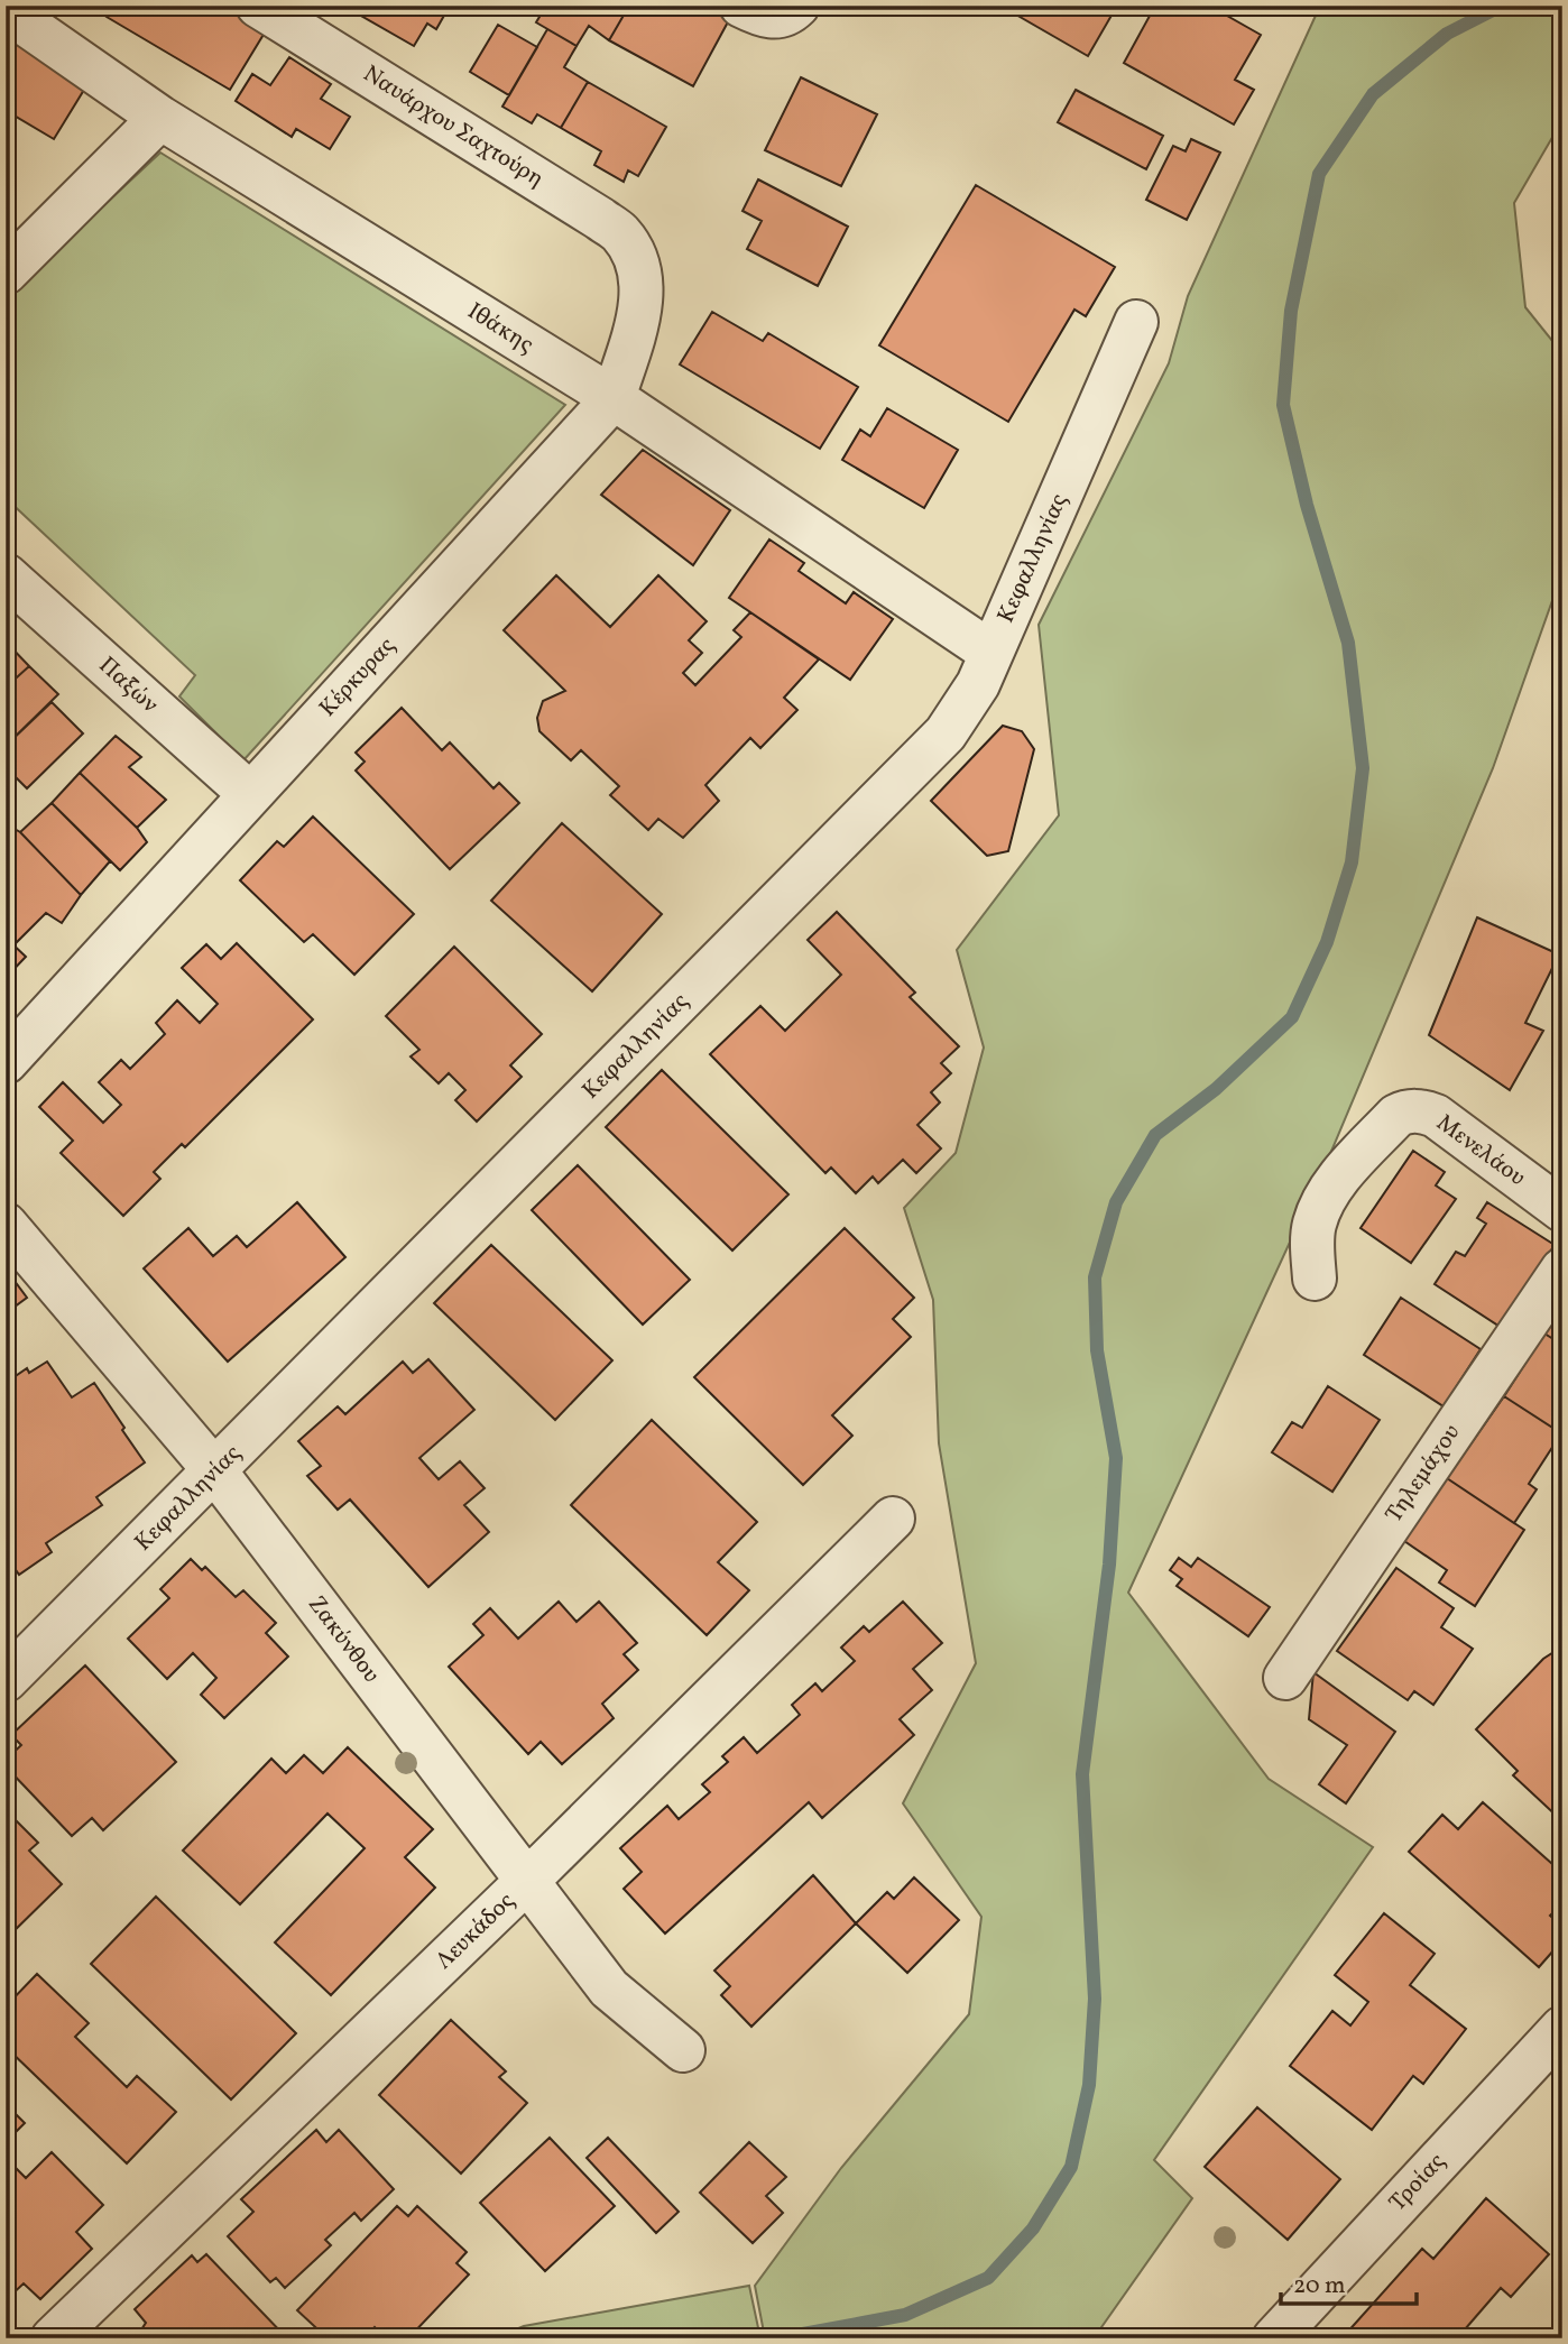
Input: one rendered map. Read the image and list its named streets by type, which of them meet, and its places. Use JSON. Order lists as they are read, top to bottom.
{
  "streets": {
    "street": [
      "Ναυάρχου Σαχτούρη",
      "Ιθάκης",
      "Κεφαλληνίας",
      "Κέρκυρας",
      "Παξών",
      "Μενελάου",
      "Τηλεμάχου",
      "Ζακύνθου",
      "Λευκάδος",
      "Τροίας"
    ]
  },
  "crossings": [
    ["Ναυάρχου Σαχτούρη", "Κέρκυρας"],
    ["Ιθάκης", "Κεφαλληνίας"],
    ["Ιθάκης", "Κέρκυρας"],
    ["Κεφαλληνίας", "Ζακύνθου"],
    ["Κέρκυρας", "Παξών"],
    ["Ζακύνθου", "Λευκάδος"]
  ],
  "scale_bar": "20 m"
}
